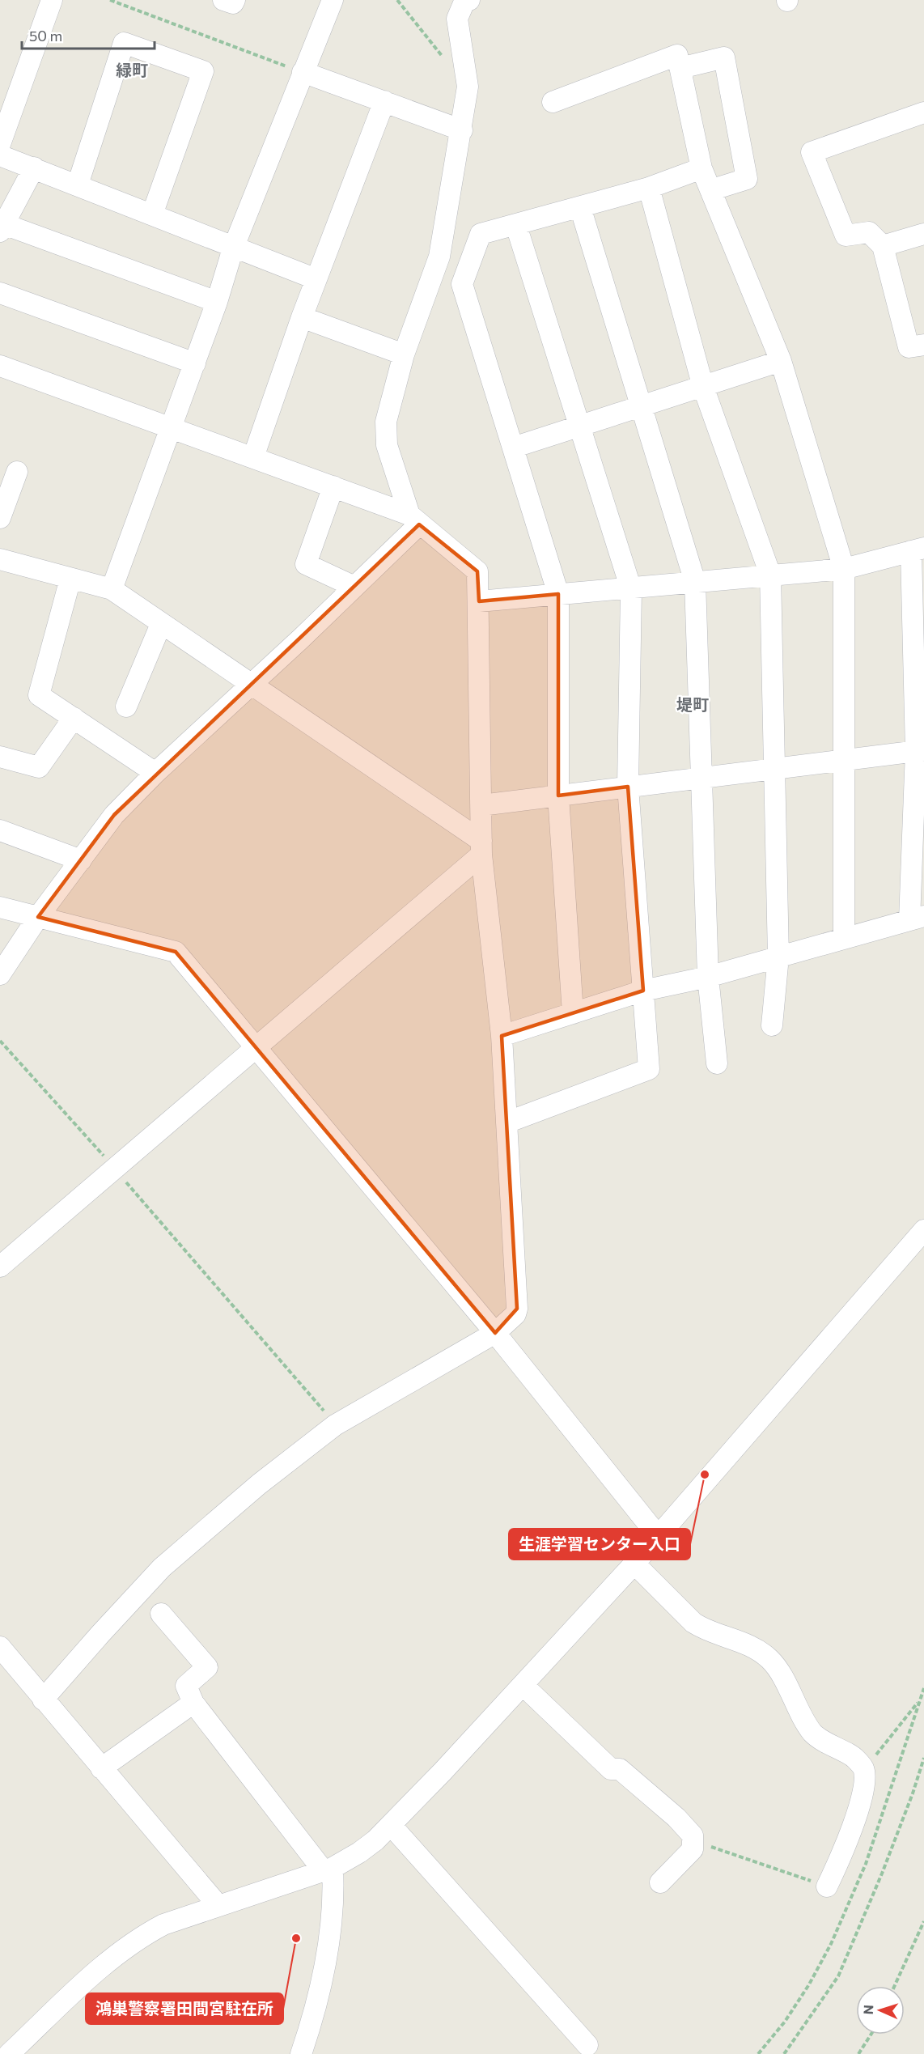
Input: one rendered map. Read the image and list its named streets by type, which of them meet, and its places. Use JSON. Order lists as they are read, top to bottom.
{
  "districts": ["緑町", "堤町"],
  "places": ["生涯学習センター入口", "鴻巣警察署田間宮駐在所"],
  "scale_bar": "50 m",
  "north": "left"
}
